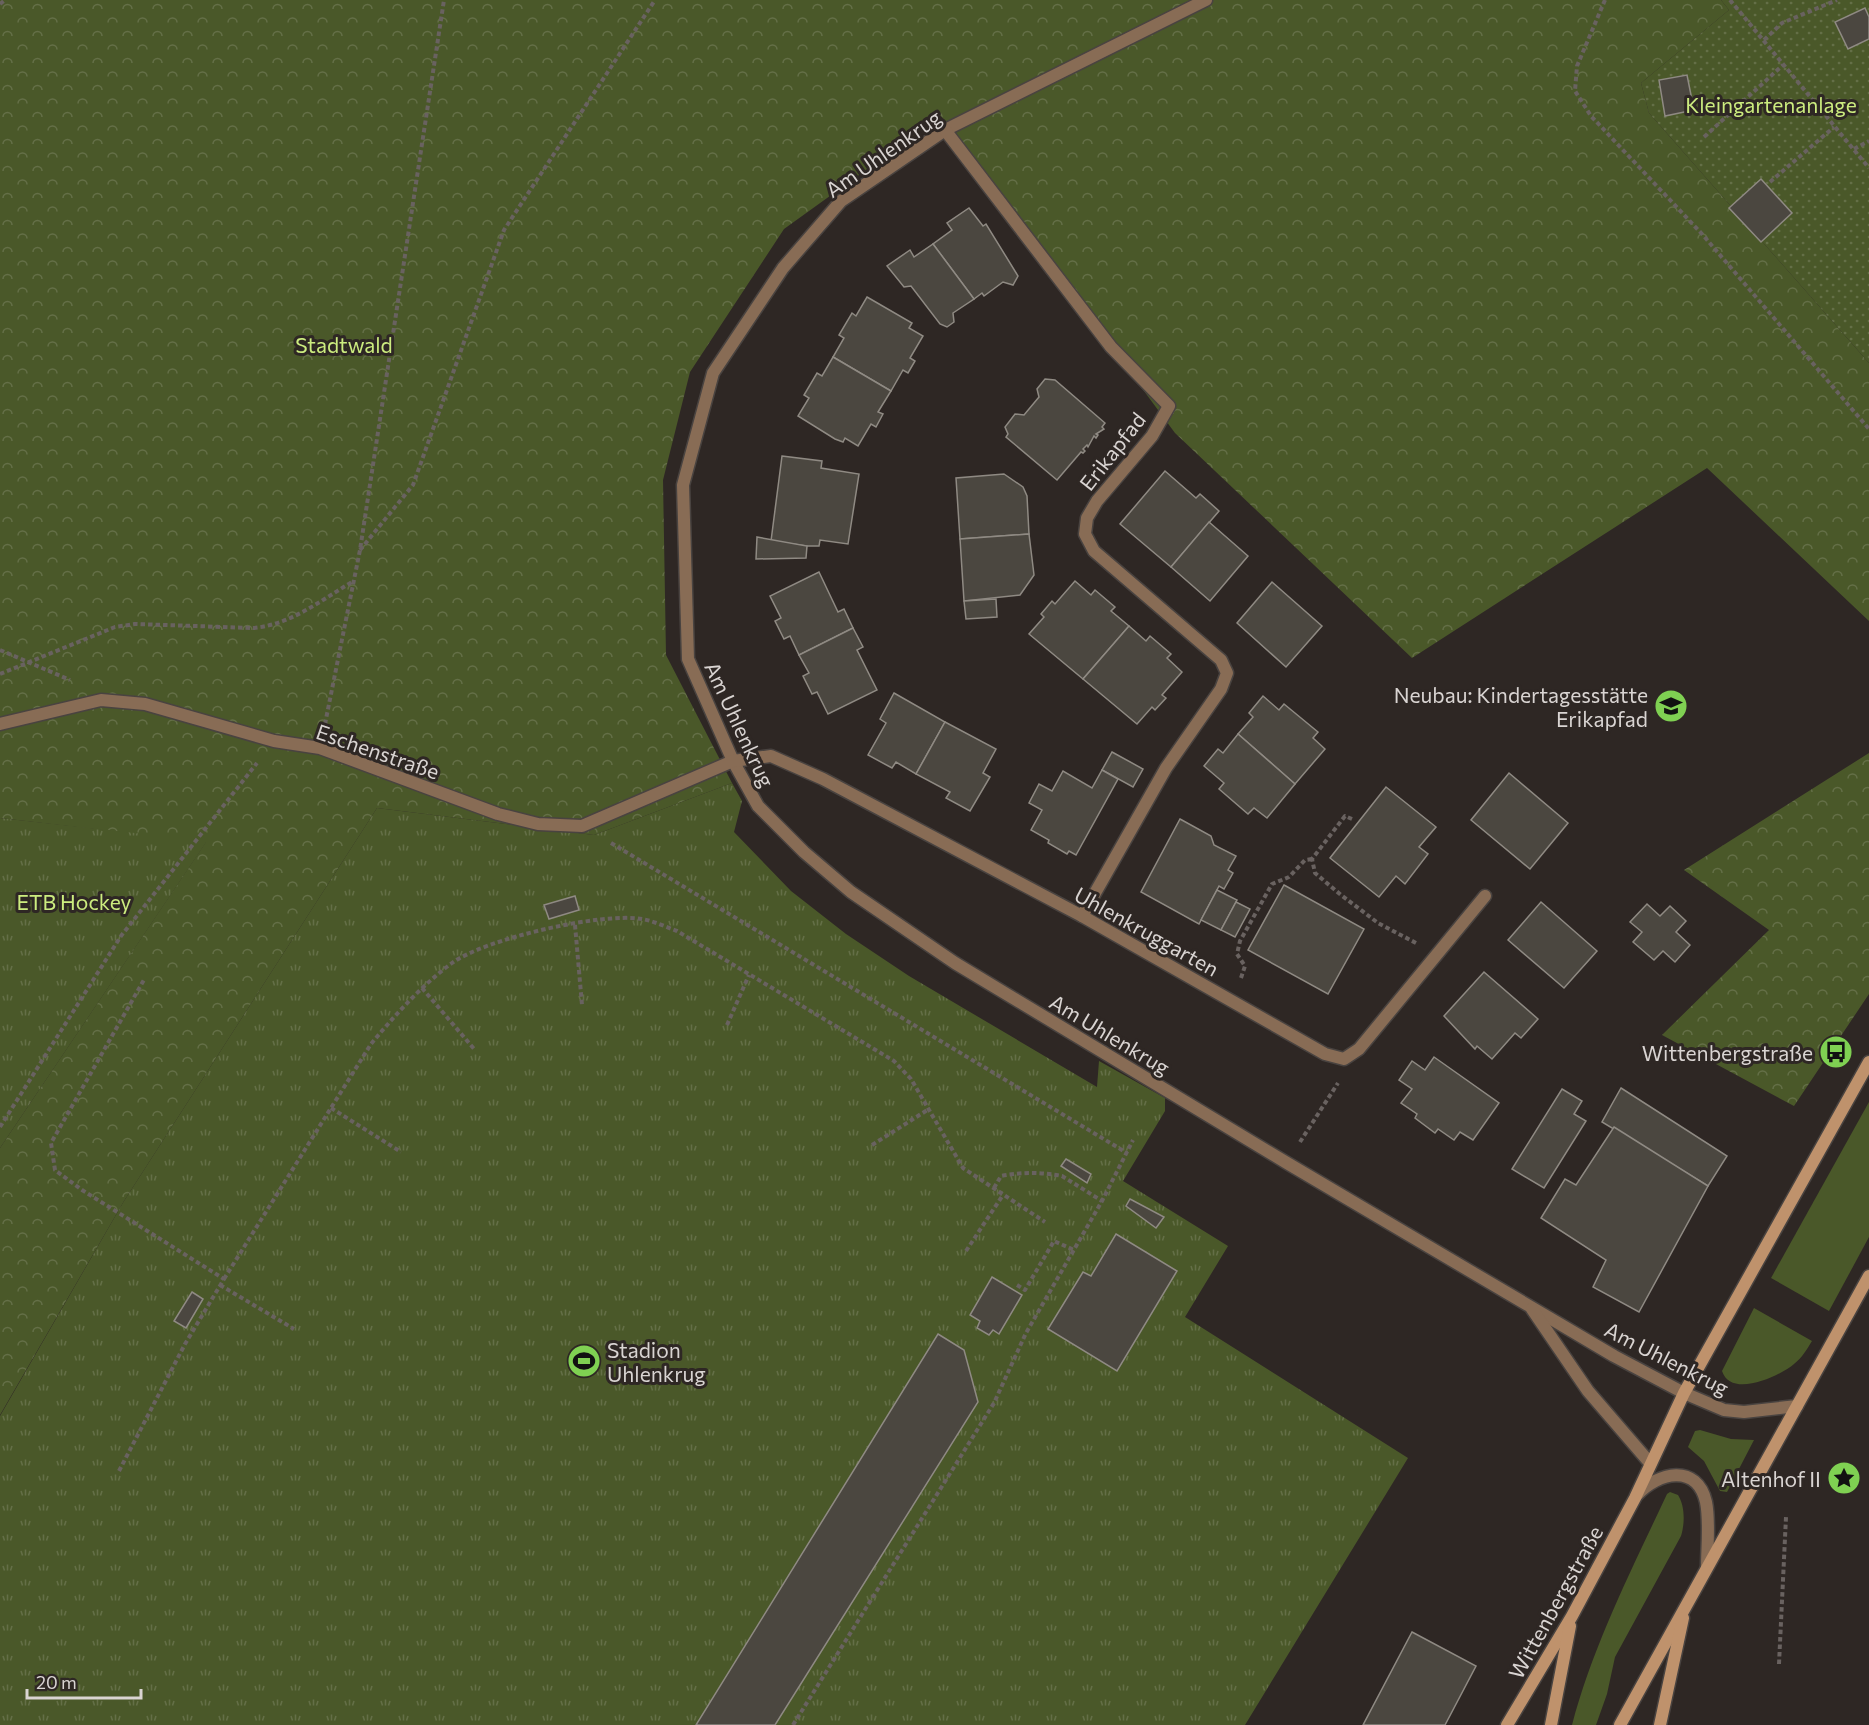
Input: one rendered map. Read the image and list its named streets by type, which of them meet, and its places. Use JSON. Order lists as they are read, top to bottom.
{
  "streets": {
    "main road": ["Wittenbergstraße"],
    "street": [
      "Am Uhlenkrug",
      "Erikapfad",
      "Eschenstraße",
      "Uhlenkruggarten"
    ]
  },
  "crossings": [
    ["Am Uhlenkrug", "Erikapfad"],
    ["Am Uhlenkrug", "Eschenstraße"],
    ["Am Uhlenkrug", "Uhlenkruggarten"],
    ["Am Uhlenkrug", "Wittenbergstraße"],
    ["Erikapfad", "Uhlenkruggarten"],
    ["Eschenstraße", "Uhlenkruggarten"]
  ],
  "parks": ["Kleingartenanlage", "Stadtwald", "ETB Hockey"],
  "places": {
    "school or university": ["Neubau: Kindertagesstätte Erikapfad"],
    "bus stop": ["Wittenbergstraße"],
    "sports": ["Stadion Uhlenkrug"],
    "place": ["Altenhof II"]
  },
  "scale_bar": "20 m"
}
